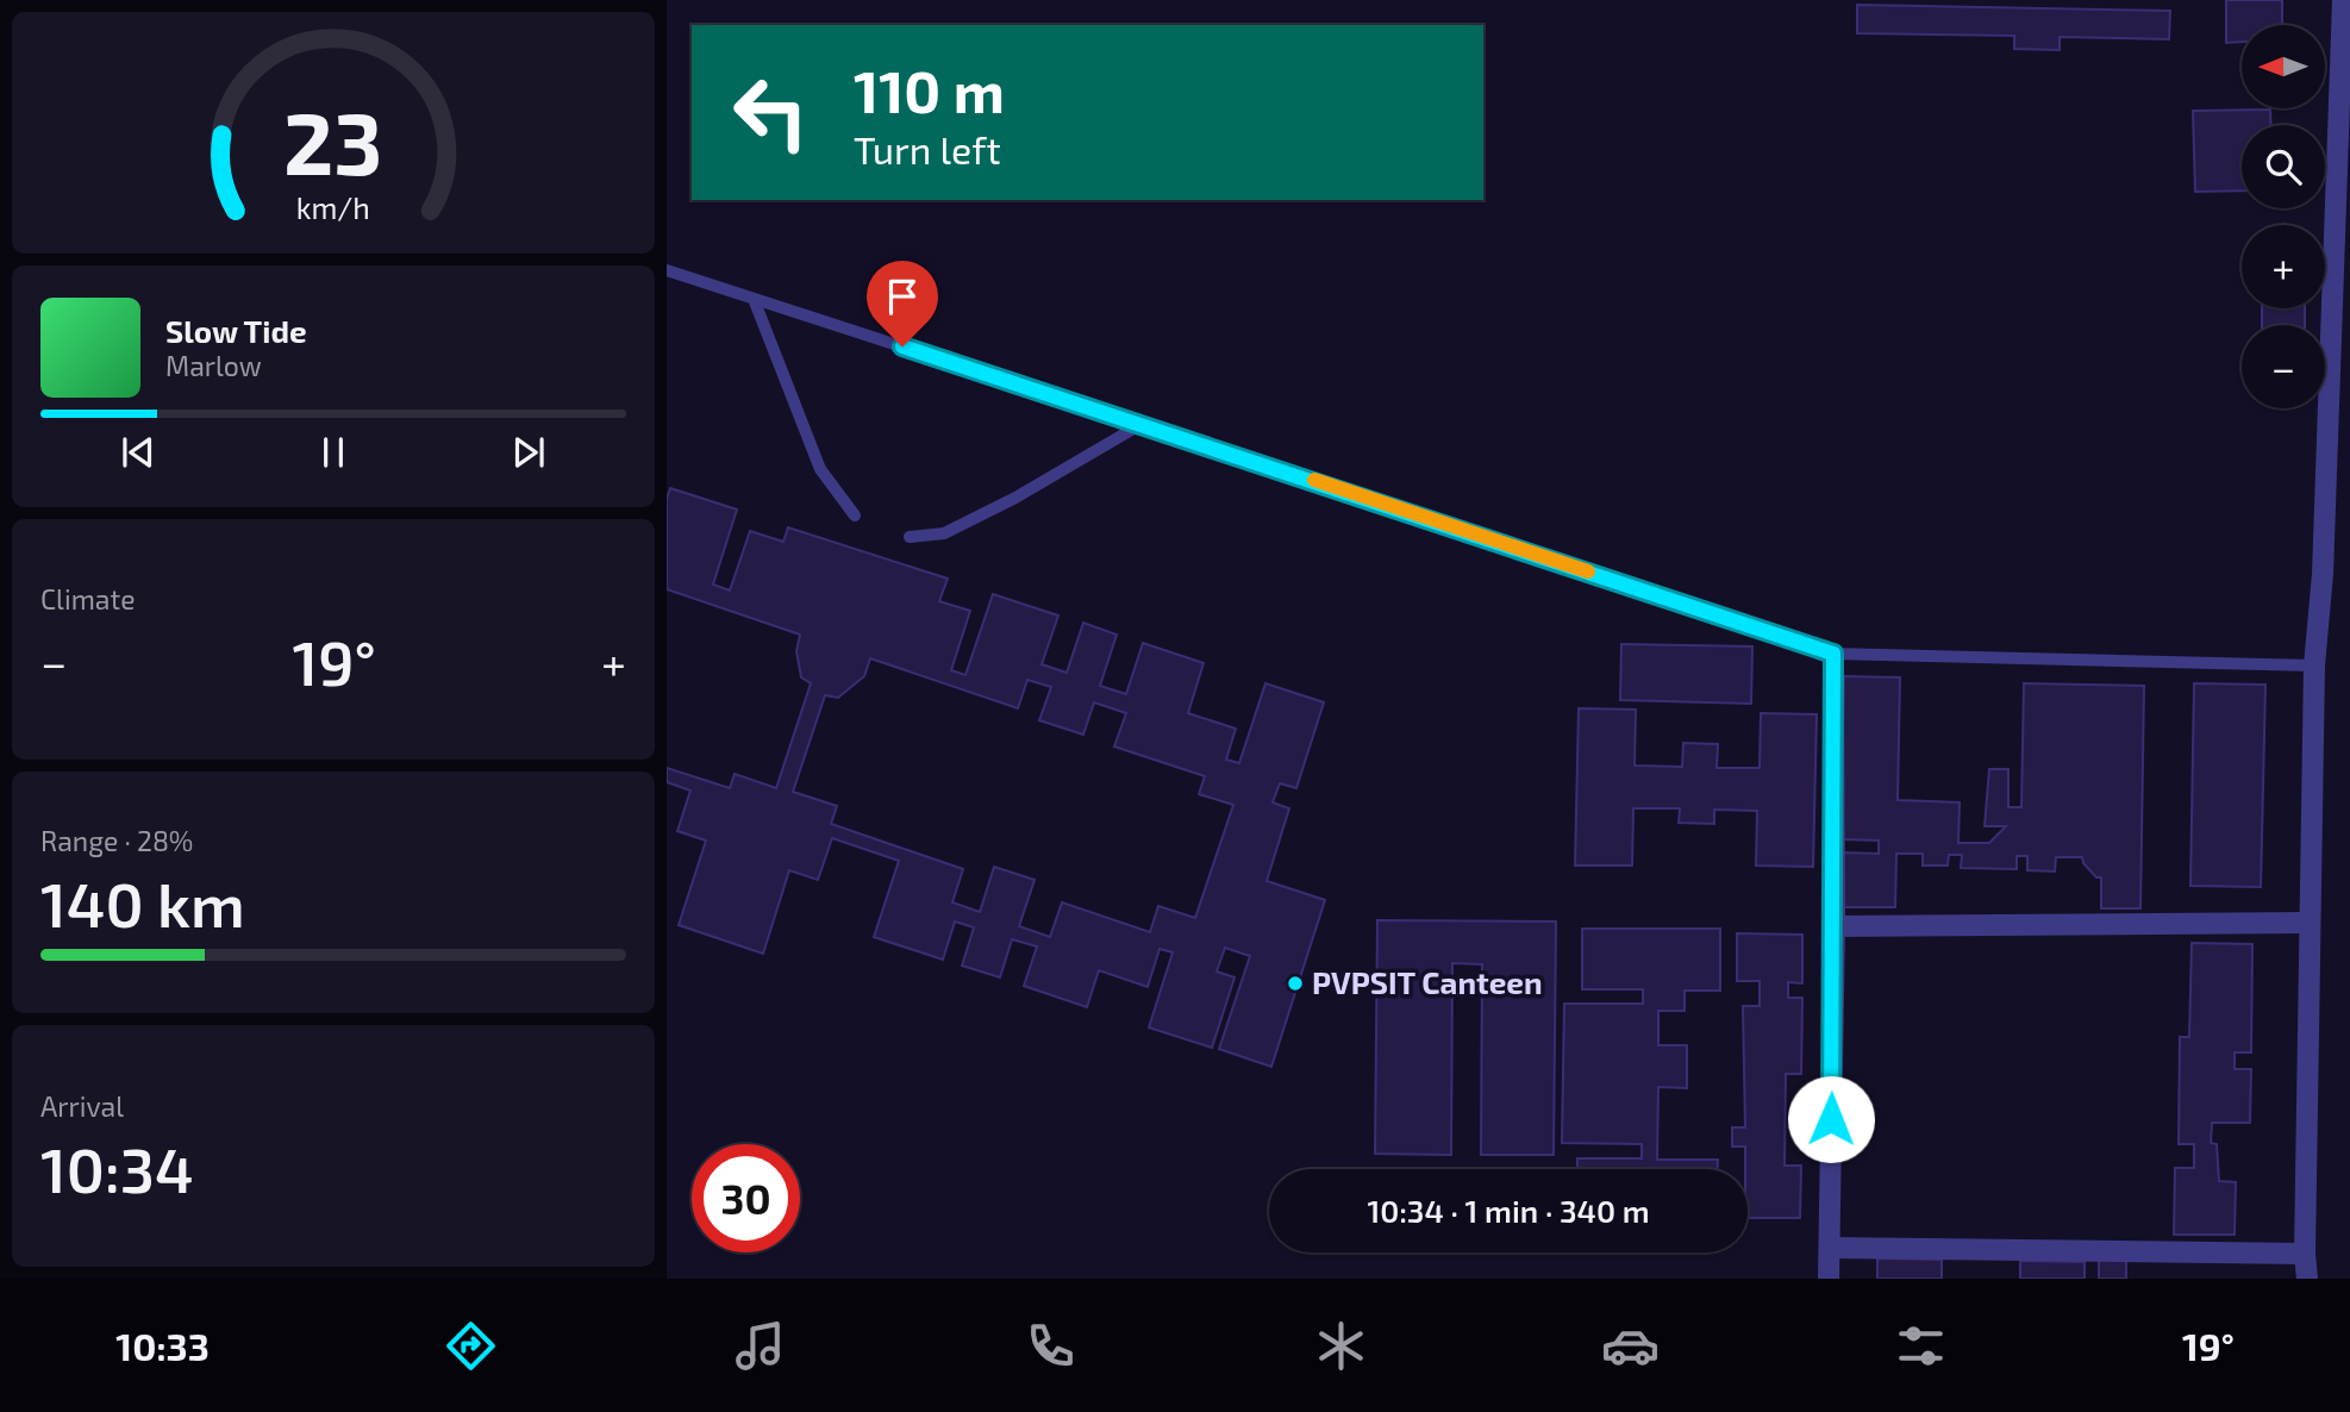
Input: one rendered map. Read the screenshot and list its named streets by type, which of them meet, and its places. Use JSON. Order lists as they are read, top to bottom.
{
  "places": ["PVPSIT Canteen"],
  "north": "left",
  "page": {
    "map_buttons": ["+", "−"],
    "turn": ["110 m", "Turn left"],
    "song": ["Slow Tide", "Marlow"],
    "tile": [
      "Climate",
      ["Range · 28%", "140 km"],
      ["Arrival", "10:34"]
    ],
    "heat": ["−", "19°", "+"],
    "limit": "30",
    "trip": "10:34 · 1 min · 340 m",
    "tabs": ["10:33", "19°"],
    "gauge": ["23", "km/h"]
  }
}
